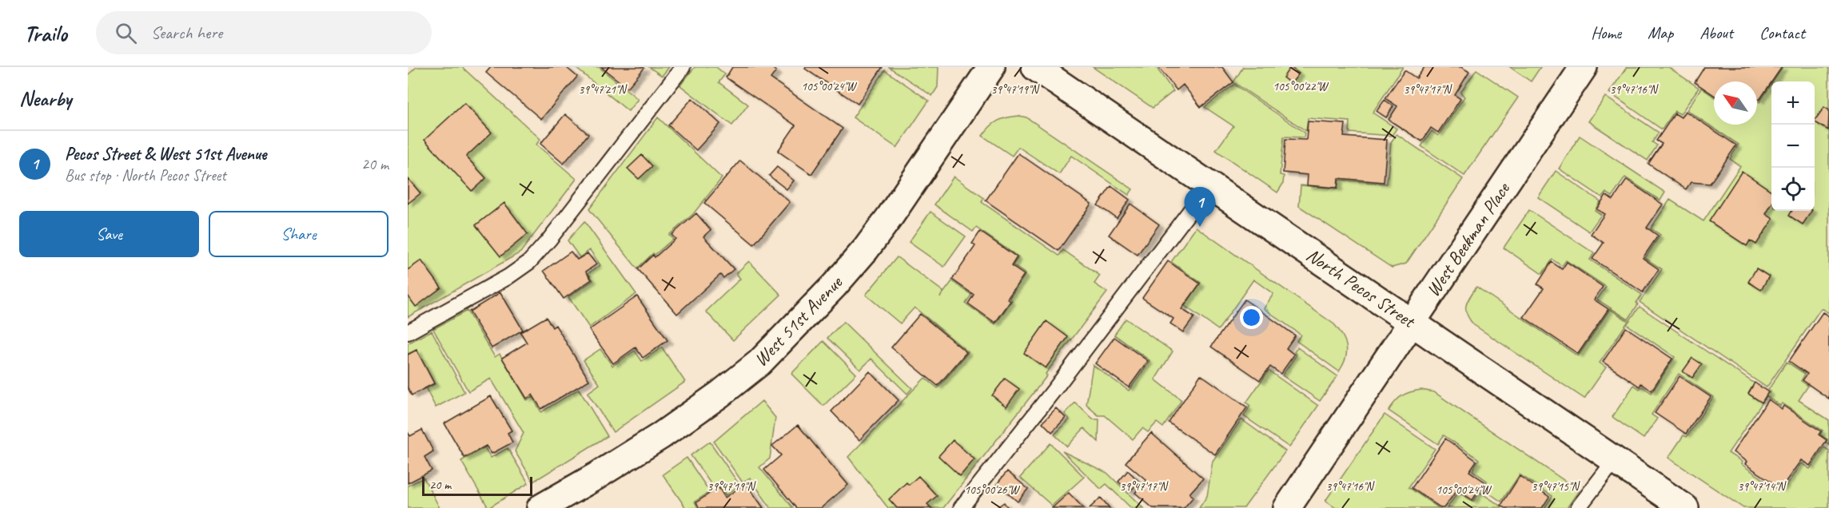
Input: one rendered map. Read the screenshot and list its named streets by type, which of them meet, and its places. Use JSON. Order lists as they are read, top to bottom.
{
  "streets": {
    "street": ["West Beekman Place", "North Pecos Street", "West 51st Avenue"]
  },
  "crossings": [
    ["West Beekman Place", "North Pecos Street"]
  ],
  "scale_bar": "20 m",
  "north": "top left",
  "page": {
    "header": "Trailo",
    "search": "Search here",
    "nav": [
      "Home",
      "Map",
      "About",
      "Contact"
    ],
    "heading": "Nearby",
    "map_buttons": ["+", "−"],
    "list": [
      {
        "mark": "1",
        "name": "Pecos Street & West 51st Avenue",
        "note": "Bus stop · North Pecos Street",
        "value": "20 m"
      }
    ],
    "pins": "1",
    "buttons": ["Save", "Share"],
    "scale": "20 m"
  },
  "coordinates": [
    "105°00'24\"W",
    "105°00'22\"W",
    "39°47'21\"N",
    "39°47'19\"N",
    "39°47'17\"N",
    "39°47'16\"N",
    "39°47'15\"N",
    "39°47'14\"N",
    "105°00'26\"W"
  ]
}
